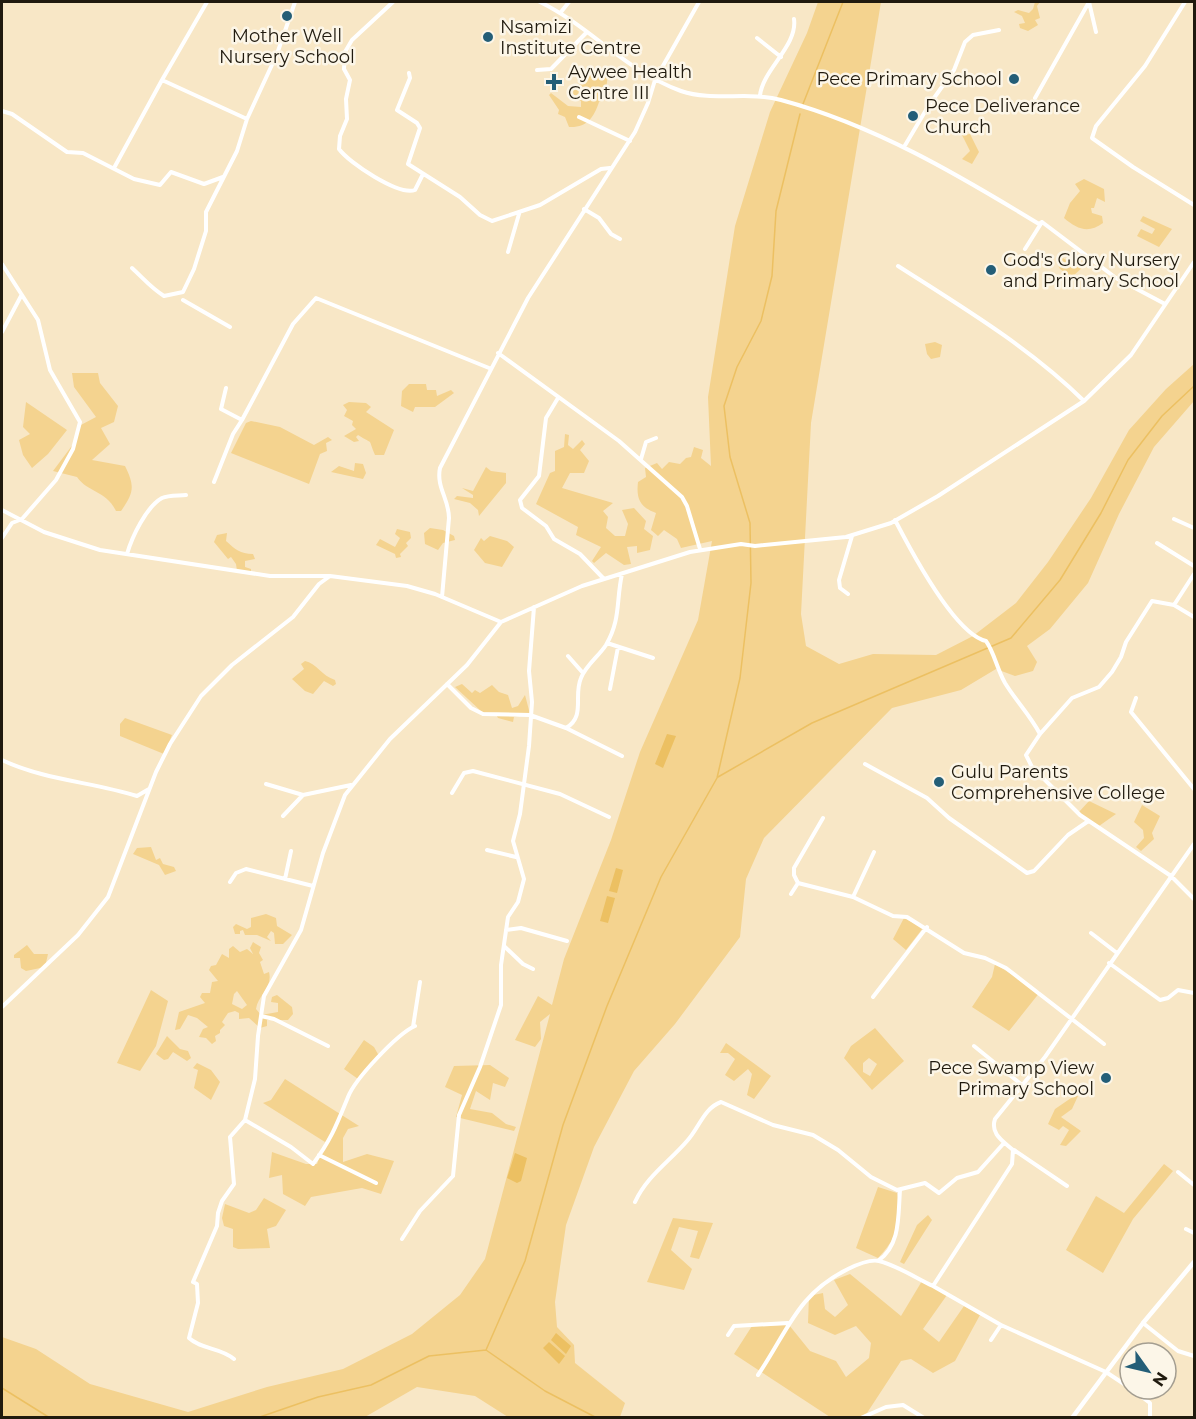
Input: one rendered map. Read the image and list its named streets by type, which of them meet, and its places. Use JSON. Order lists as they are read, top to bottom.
{
  "places": {
    "other": [
      "Mother Well Nursery School",
      "Nsamizi Institute Centre",
      "Pece Primary School",
      "Pece Deliverance Church",
      "God's Glory Nursery and Primary School",
      "Gulu Parents Comprehensive College",
      "Pece Swamp View Primary School"
    ],
    "health": ["Aywee Health Centre III"]
  },
  "north": "bottom right"
}
